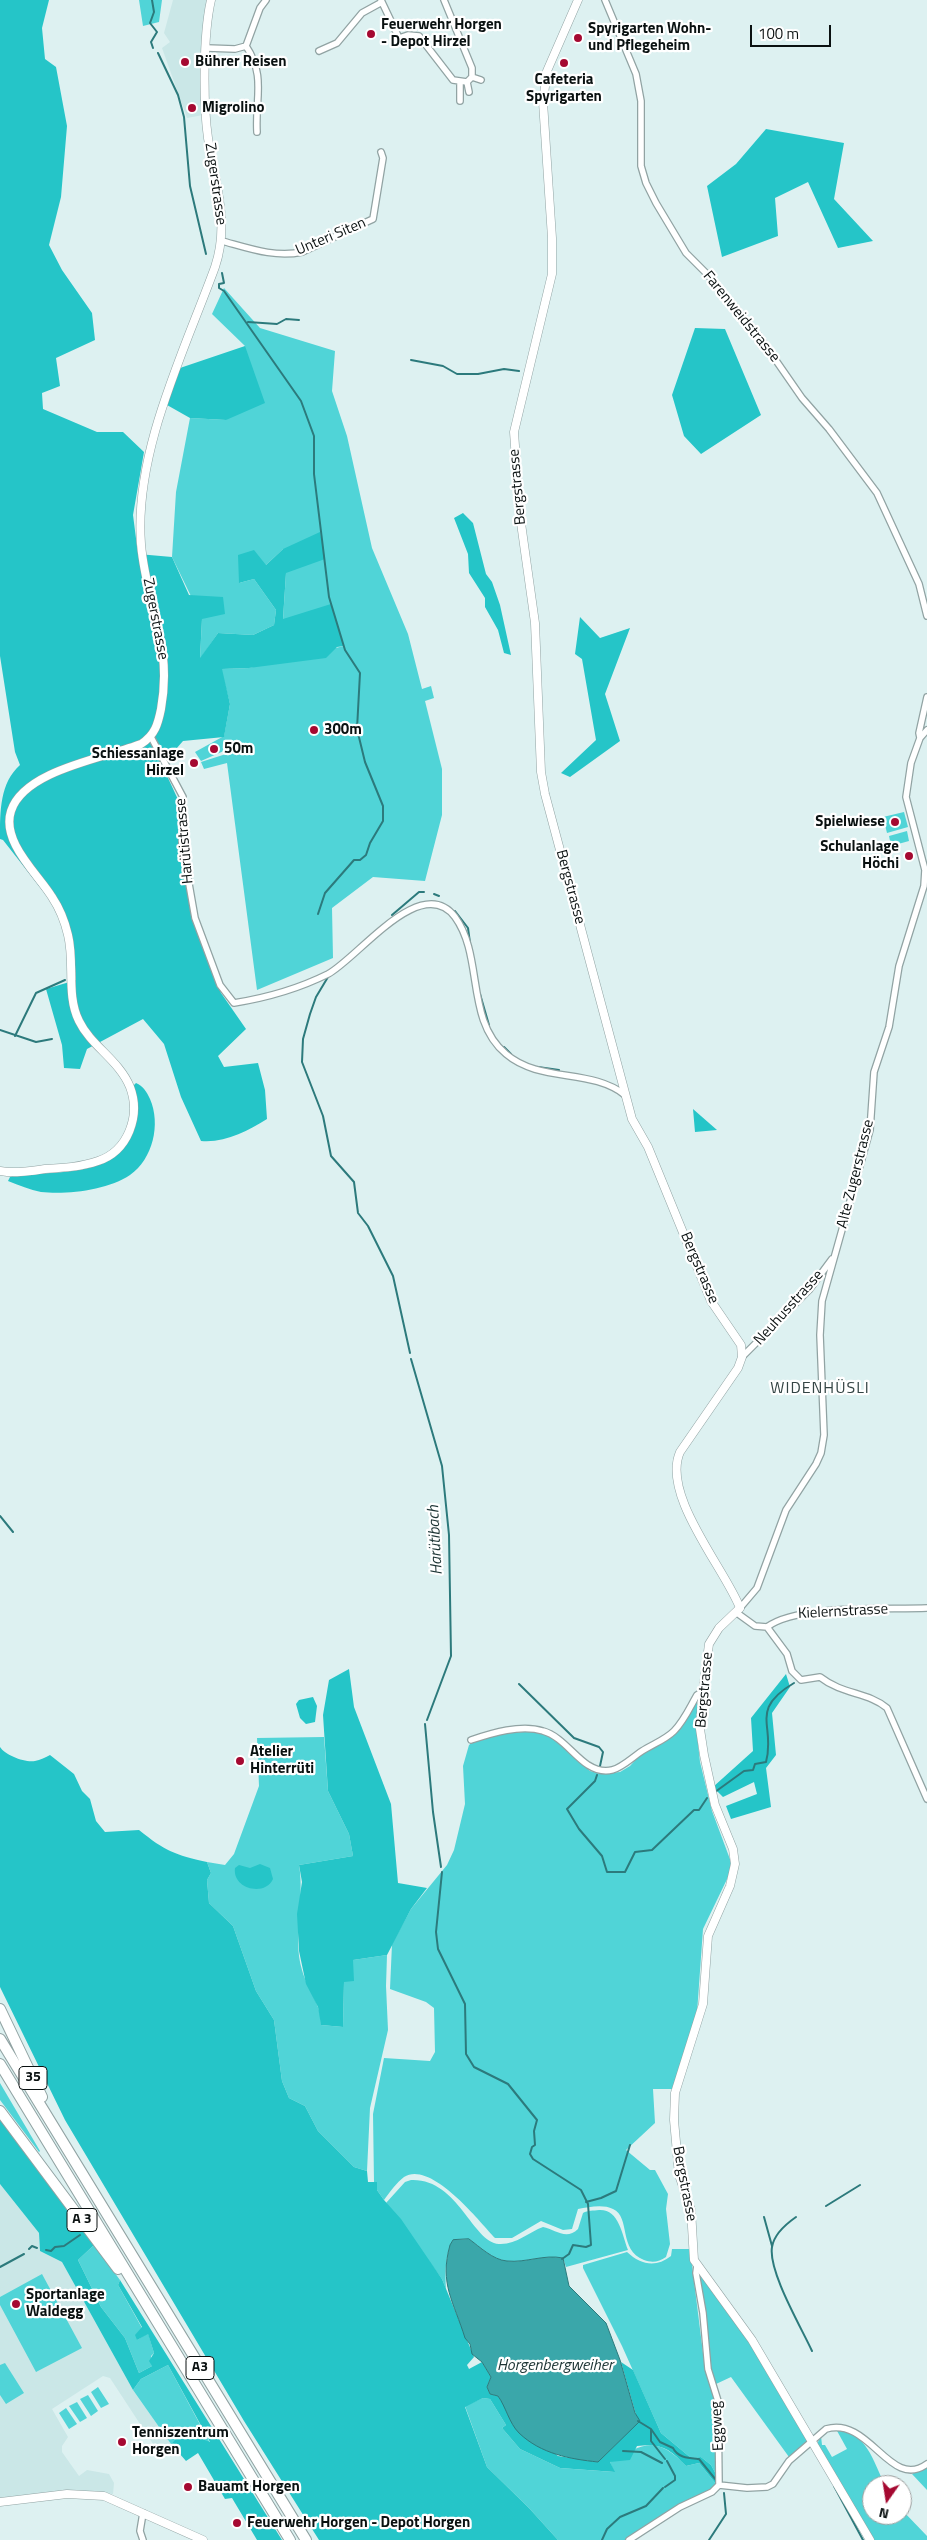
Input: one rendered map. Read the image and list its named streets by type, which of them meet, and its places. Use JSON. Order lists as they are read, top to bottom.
{
  "streets": {
    "highway": ["35", "A 3", "A3"],
    "street": [
      "Zugerstrasse",
      "Unteri Siten",
      "Farenweidstrasse",
      "Bergstrasse",
      "Harütistrasse",
      "Alte Zugerstrasse",
      "Neuhusstrasse",
      "Kielernstrasse",
      "Eggweg"
    ]
  },
  "crossings": [
    ["Zugerstrasse", "Unteri Siten"],
    ["Zugerstrasse", "Harütistrasse"],
    ["Bergstrasse", "Alte Zugerstrasse"],
    ["Bergstrasse", "Neuhusstrasse"],
    ["Bergstrasse", "Eggweg"],
    ["Alte Zugerstrasse", "Neuhusstrasse"],
    ["35", "A3"],
    ["A 3", "A3"]
  ],
  "districts": ["WIDENHÜSLI"],
  "water": ["Harütibach", "Horgenbergweiher"],
  "places": [
    "Feuerwehr Horgen - Depot Hirzel",
    "Spyrigarten Wohn- und Pflegeheim",
    "Bührer Reisen",
    "Cafeteria Spyrigarten",
    "Migrolino",
    "300m",
    "50m",
    "Schiessanlage Hirzel",
    "Spielwiese",
    "Schulanlage Höchi",
    "Atelier Hinterrüti",
    "Sportanlage Waldegg",
    "Tenniszentrum Horgen",
    "Bauamt Horgen",
    "Feuerwehr Horgen - Depot Horgen"
  ],
  "scale_bar": "100 m",
  "north": "bottom"
}
